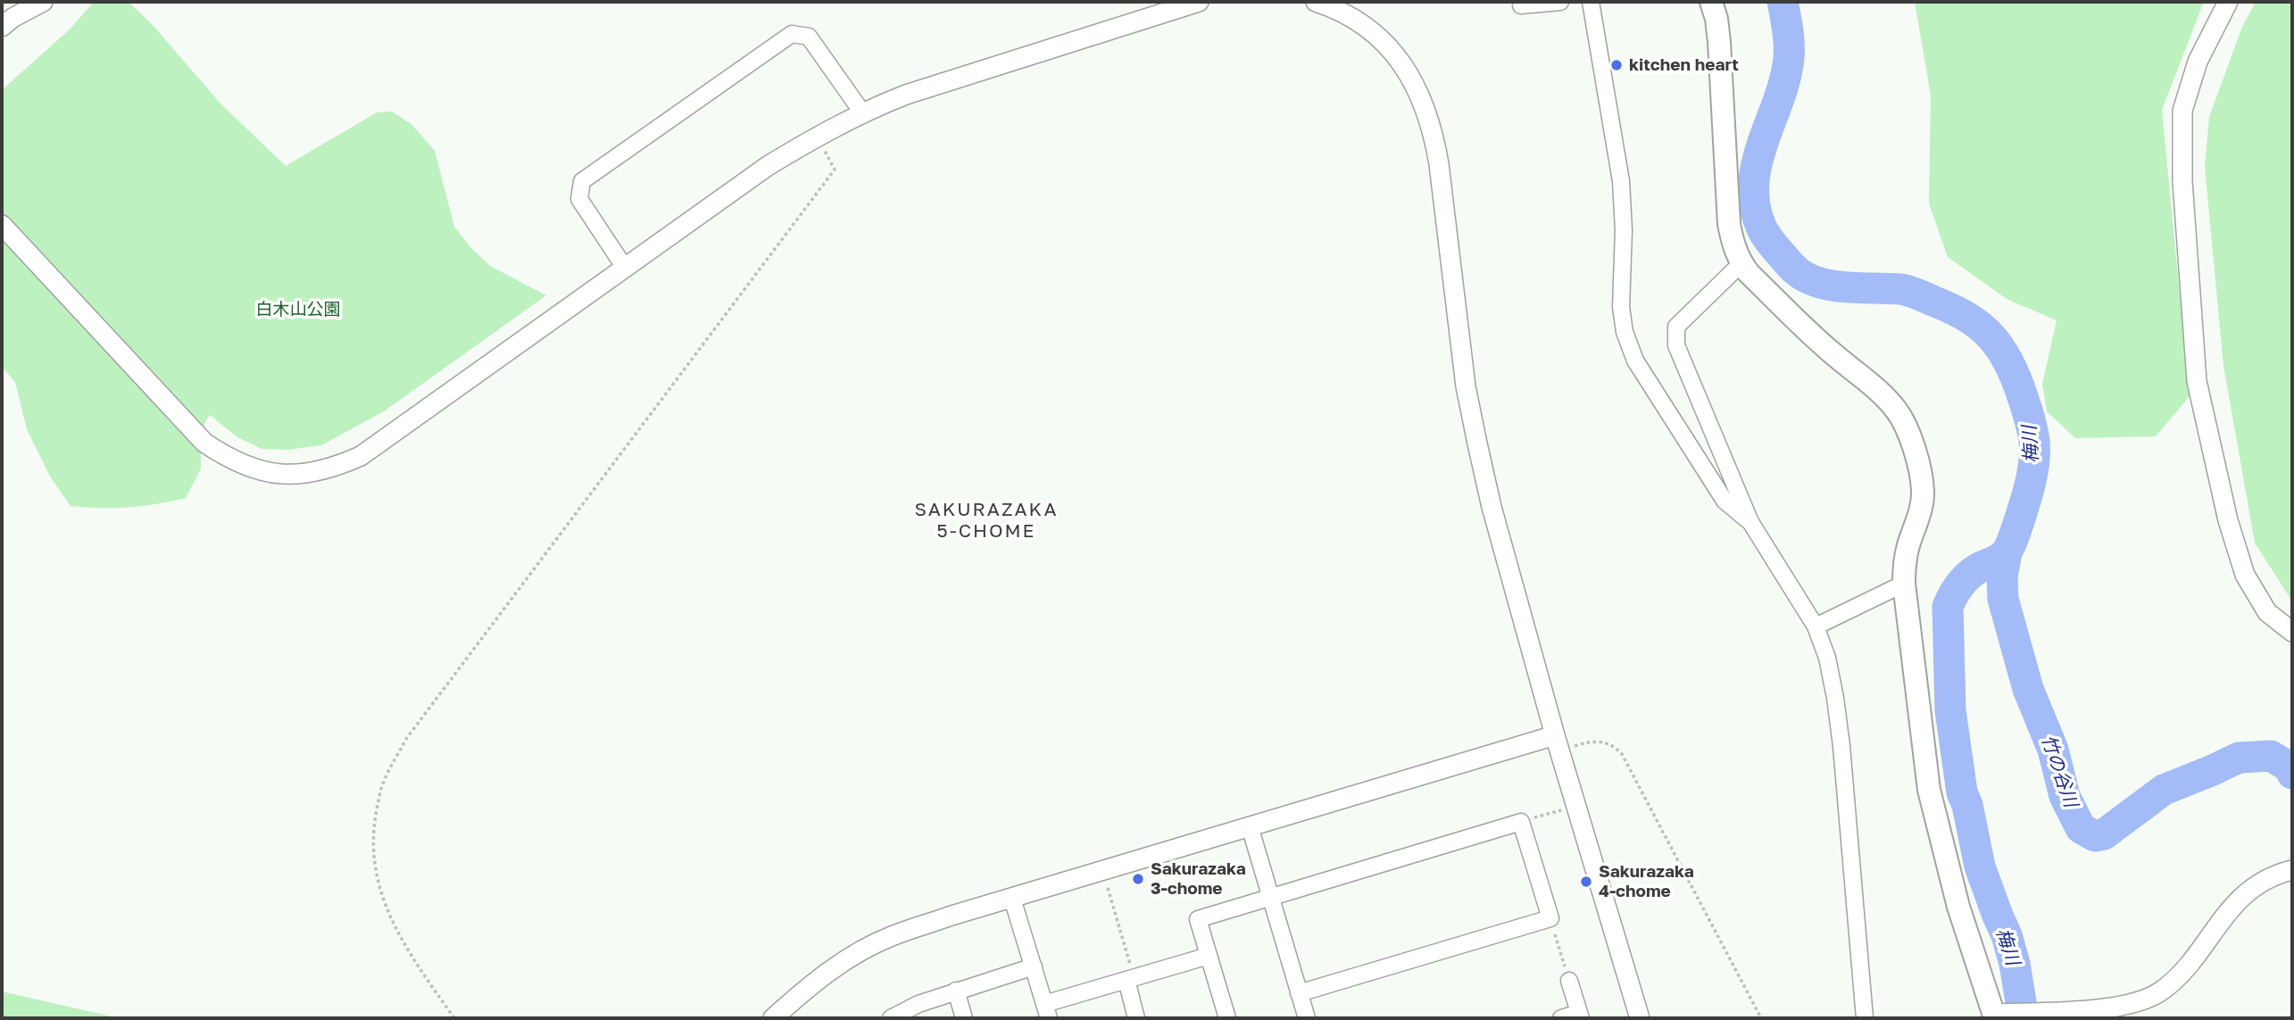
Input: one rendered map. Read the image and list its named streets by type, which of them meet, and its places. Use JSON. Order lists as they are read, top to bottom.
{
  "districts": ["SAKURAZAKA 5-CHOME"],
  "water": ["梅川", "竹の谷川"],
  "parks": ["白木山公園"],
  "places": ["kitchen heart", "Sakurazaka 3-chome", "Sakurazaka 4-chome"]
}
